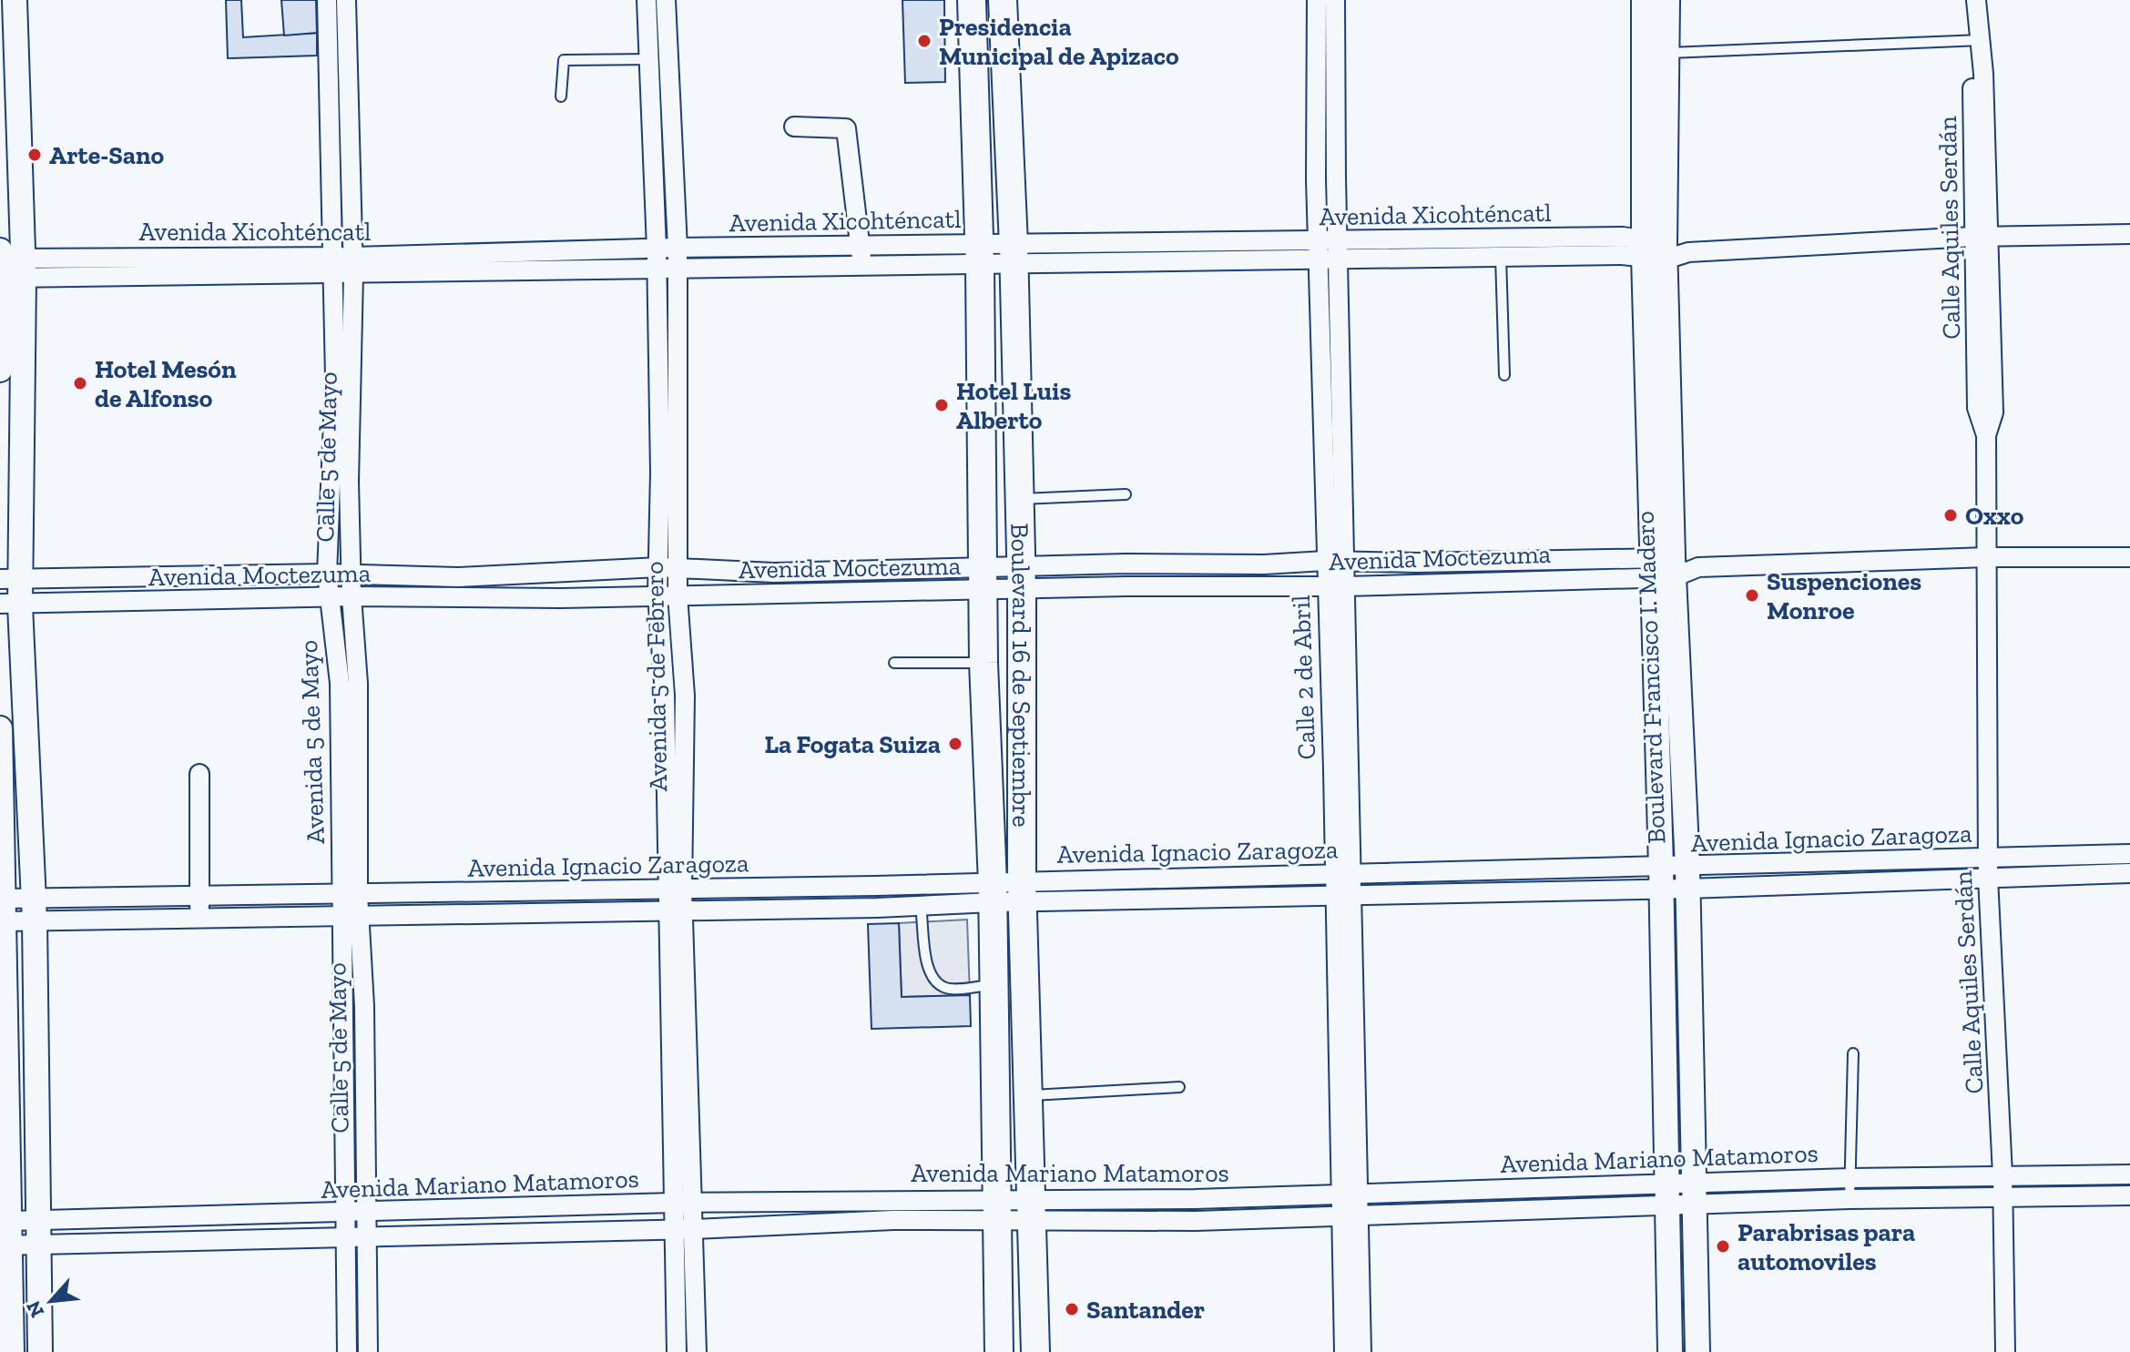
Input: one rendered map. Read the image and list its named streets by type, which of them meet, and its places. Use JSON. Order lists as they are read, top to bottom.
{
  "streets": {
    "main road": ["Boulevard 16 de Septiembre", "Boulevard Francisco I. Madero"],
    "street": [
      "Avenida Xicohténcatl",
      "Calle Aquiles Serdán",
      "Calle 5 de Mayo",
      "Avenida Moctezuma",
      "Avenida 5 de Febrero",
      "Calle 2 de Abril",
      "Avenida 5 de Mayo",
      "Avenida Ignacio Zaragoza",
      "Avenida Mariano Matamoros"
    ]
  },
  "crossings": [
    ["Avenida Xicohténcatl", "Calle Aquiles Serdán"],
    ["Avenida Xicohténcatl", "Calle 5 de Mayo"],
    ["Avenida Xicohténcatl", "Boulevard 16 de Septiembre"],
    ["Avenida Xicohténcatl", "Avenida 5 de Febrero"],
    ["Avenida Xicohténcatl", "Calle 2 de Abril"],
    ["Avenida Xicohténcatl", "Boulevard Francisco I. Madero"],
    ["Calle Aquiles Serdán", "Avenida Moctezuma"],
    ["Calle Aquiles Serdán", "Avenida Ignacio Zaragoza"],
    ["Calle Aquiles Serdán", "Avenida Mariano Matamoros"],
    ["Calle 5 de Mayo", "Avenida Moctezuma"],
    ["Calle 5 de Mayo", "Avenida 5 de Mayo"],
    ["Calle 5 de Mayo", "Avenida Ignacio Zaragoza"],
    ["Calle 5 de Mayo", "Avenida Mariano Matamoros"],
    ["Avenida Moctezuma", "Boulevard 16 de Septiembre"],
    ["Avenida Moctezuma", "Avenida 5 de Febrero"],
    ["Avenida Moctezuma", "Calle 2 de Abril"],
    ["Avenida Moctezuma", "Boulevard Francisco I. Madero"],
    ["Avenida Moctezuma", "Avenida 5 de Mayo"],
    ["Boulevard 16 de Septiembre", "Avenida Ignacio Zaragoza"],
    ["Boulevard 16 de Septiembre", "Avenida Mariano Matamoros"],
    ["Avenida 5 de Febrero", "Avenida Ignacio Zaragoza"],
    ["Avenida 5 de Febrero", "Avenida Mariano Matamoros"],
    ["Calle 2 de Abril", "Avenida Ignacio Zaragoza"],
    ["Calle 2 de Abril", "Avenida Mariano Matamoros"],
    ["Boulevard Francisco I. Madero", "Avenida Ignacio Zaragoza"],
    ["Boulevard Francisco I. Madero", "Avenida Mariano Matamoros"]
  ],
  "places": [
    "Presidencia Municipal de Apizaco",
    "Arte-Sano",
    "Hotel Mesón de Alfonso",
    "Hotel Luis Alberto",
    "Oxxo",
    "Suspenciones Monroe",
    "La Fogata Suiza",
    "Parabrisas para automoviles",
    "Santander"
  ],
  "north": "bottom left"
}
